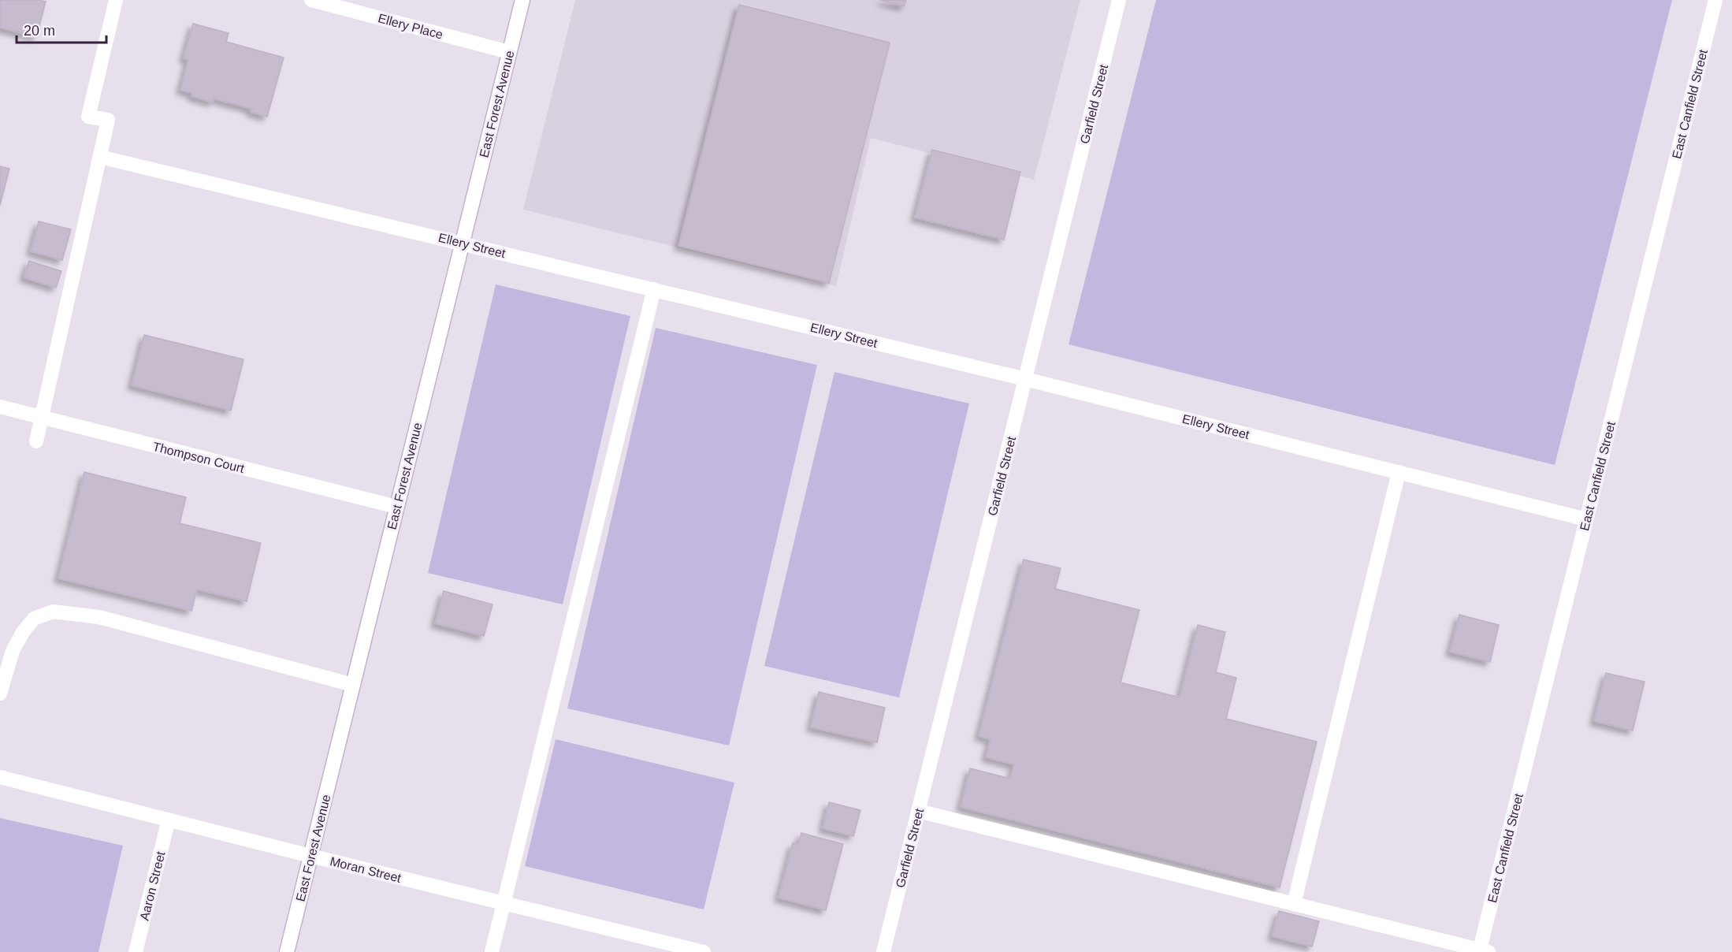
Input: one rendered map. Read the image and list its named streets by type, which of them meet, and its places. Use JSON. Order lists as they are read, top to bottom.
{
  "streets": {
    "street": [
      "Ellery Place",
      "East Forest Avenue",
      "Garfield Street",
      "East Canfield Street",
      "Ellery Street",
      "Thompson Court",
      "Moran Street",
      "Aaron Street"
    ]
  },
  "crossings": [
    ["Ellery Place", "East Forest Avenue"],
    ["East Forest Avenue", "Ellery Street"],
    ["East Forest Avenue", "Thompson Court"],
    ["East Forest Avenue", "Moran Street"],
    ["Garfield Street", "Ellery Street"],
    ["East Canfield Street", "Ellery Street"],
    ["Moran Street", "Aaron Street"]
  ],
  "scale_bar": "20 m"
}
